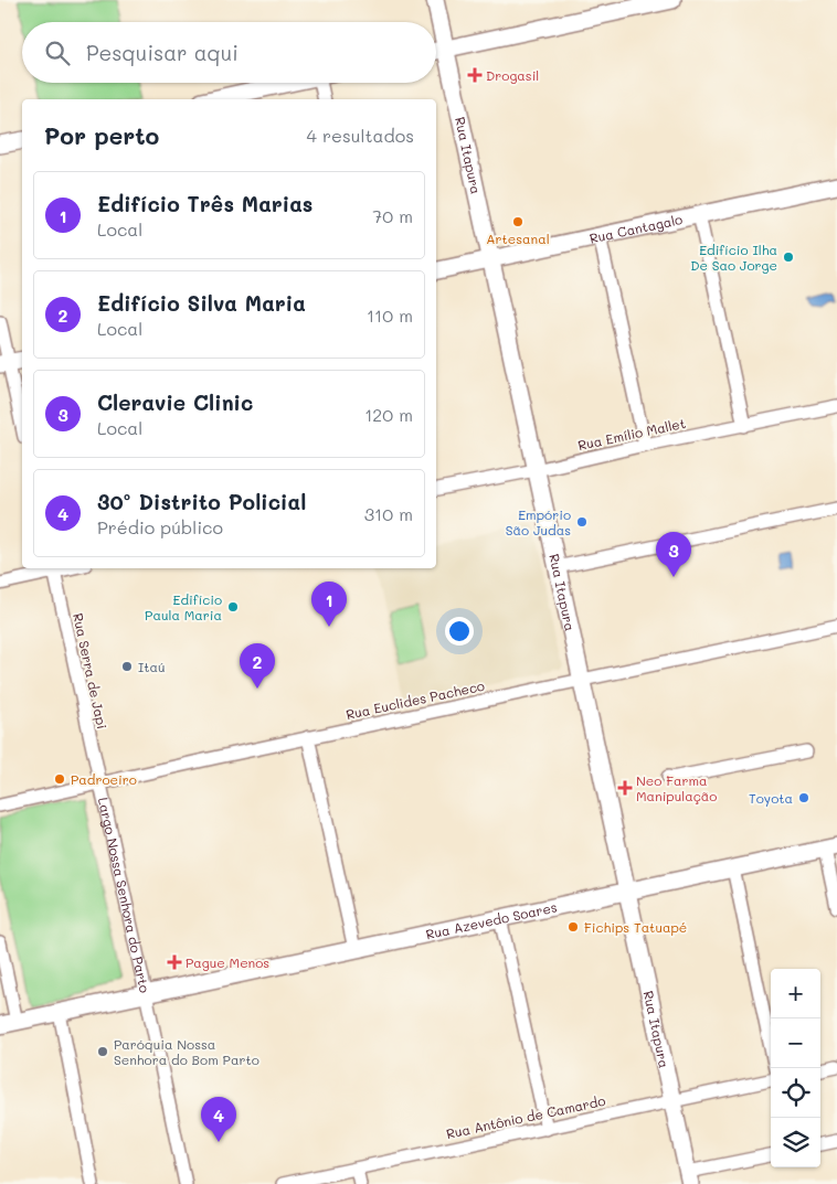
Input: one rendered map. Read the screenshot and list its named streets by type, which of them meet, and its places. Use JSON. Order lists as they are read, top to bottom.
{
  "streets": {
    "street": [
      "Rua Itapura",
      "Rua Cantagalo",
      "Rua Emílio Mallet",
      "Rua Serra de Japi",
      "Rua Euclides Pacheco",
      "Largo Nossa Senhora do Parto",
      "Rua Azevedo Soares",
      "Rua Antônio de Camardo"
    ]
  },
  "crossings": [
    ["Rua Itapura", "Rua Cantagalo"],
    ["Rua Itapura", "Rua Emílio Mallet"],
    ["Rua Itapura", "Rua Euclides Pacheco"],
    ["Rua Itapura", "Rua Azevedo Soares"],
    ["Rua Itapura", "Rua Antônio de Camardo"],
    ["Rua Serra de Japi", "Rua Euclides Pacheco"],
    ["Rua Serra de Japi", "Largo Nossa Senhora do Parto"],
    ["Rua Euclides Pacheco", "Largo Nossa Senhora do Parto"],
    ["Largo Nossa Senhora do Parto", "Rua Azevedo Soares"]
  ],
  "places": {
    "health": ["Drogasil", "Neo Farma Manipulação", "Pague Menos"],
    "other": [
      "Artesanal",
      "Edifício Ilha De Sao Jorge",
      "Empório São Judas",
      "Edifício Paula Maria",
      "Itaú",
      "Padroeiro",
      "Toyota",
      "Fichips Tatuapé",
      "Paróquia Nossa Senhora do Bom Parto"
    ]
  },
  "page": {
    "search": "Pesquisar aqui",
    "heading": ["Por perto", "4 resultados"],
    "list": [
      {
        "mark": "1",
        "name": "Edifício Três Marias",
        "note": "Local",
        "value": "70 m"
      },
      {
        "mark": "2",
        "name": "Edifício Silva Maria",
        "note": "Local",
        "value": "110 m"
      },
      {
        "mark": "3",
        "name": "Cleravie Clinic",
        "note": "Local",
        "value": "120 m"
      },
      {
        "mark": "4",
        "name": "30º Distrito Policial",
        "note": "Prédio público",
        "value": "310 m"
      }
    ],
    "pins": [
      "3",
      "1",
      "2",
      "4"
    ],
    "map_buttons": ["+", "−"]
  }
}
